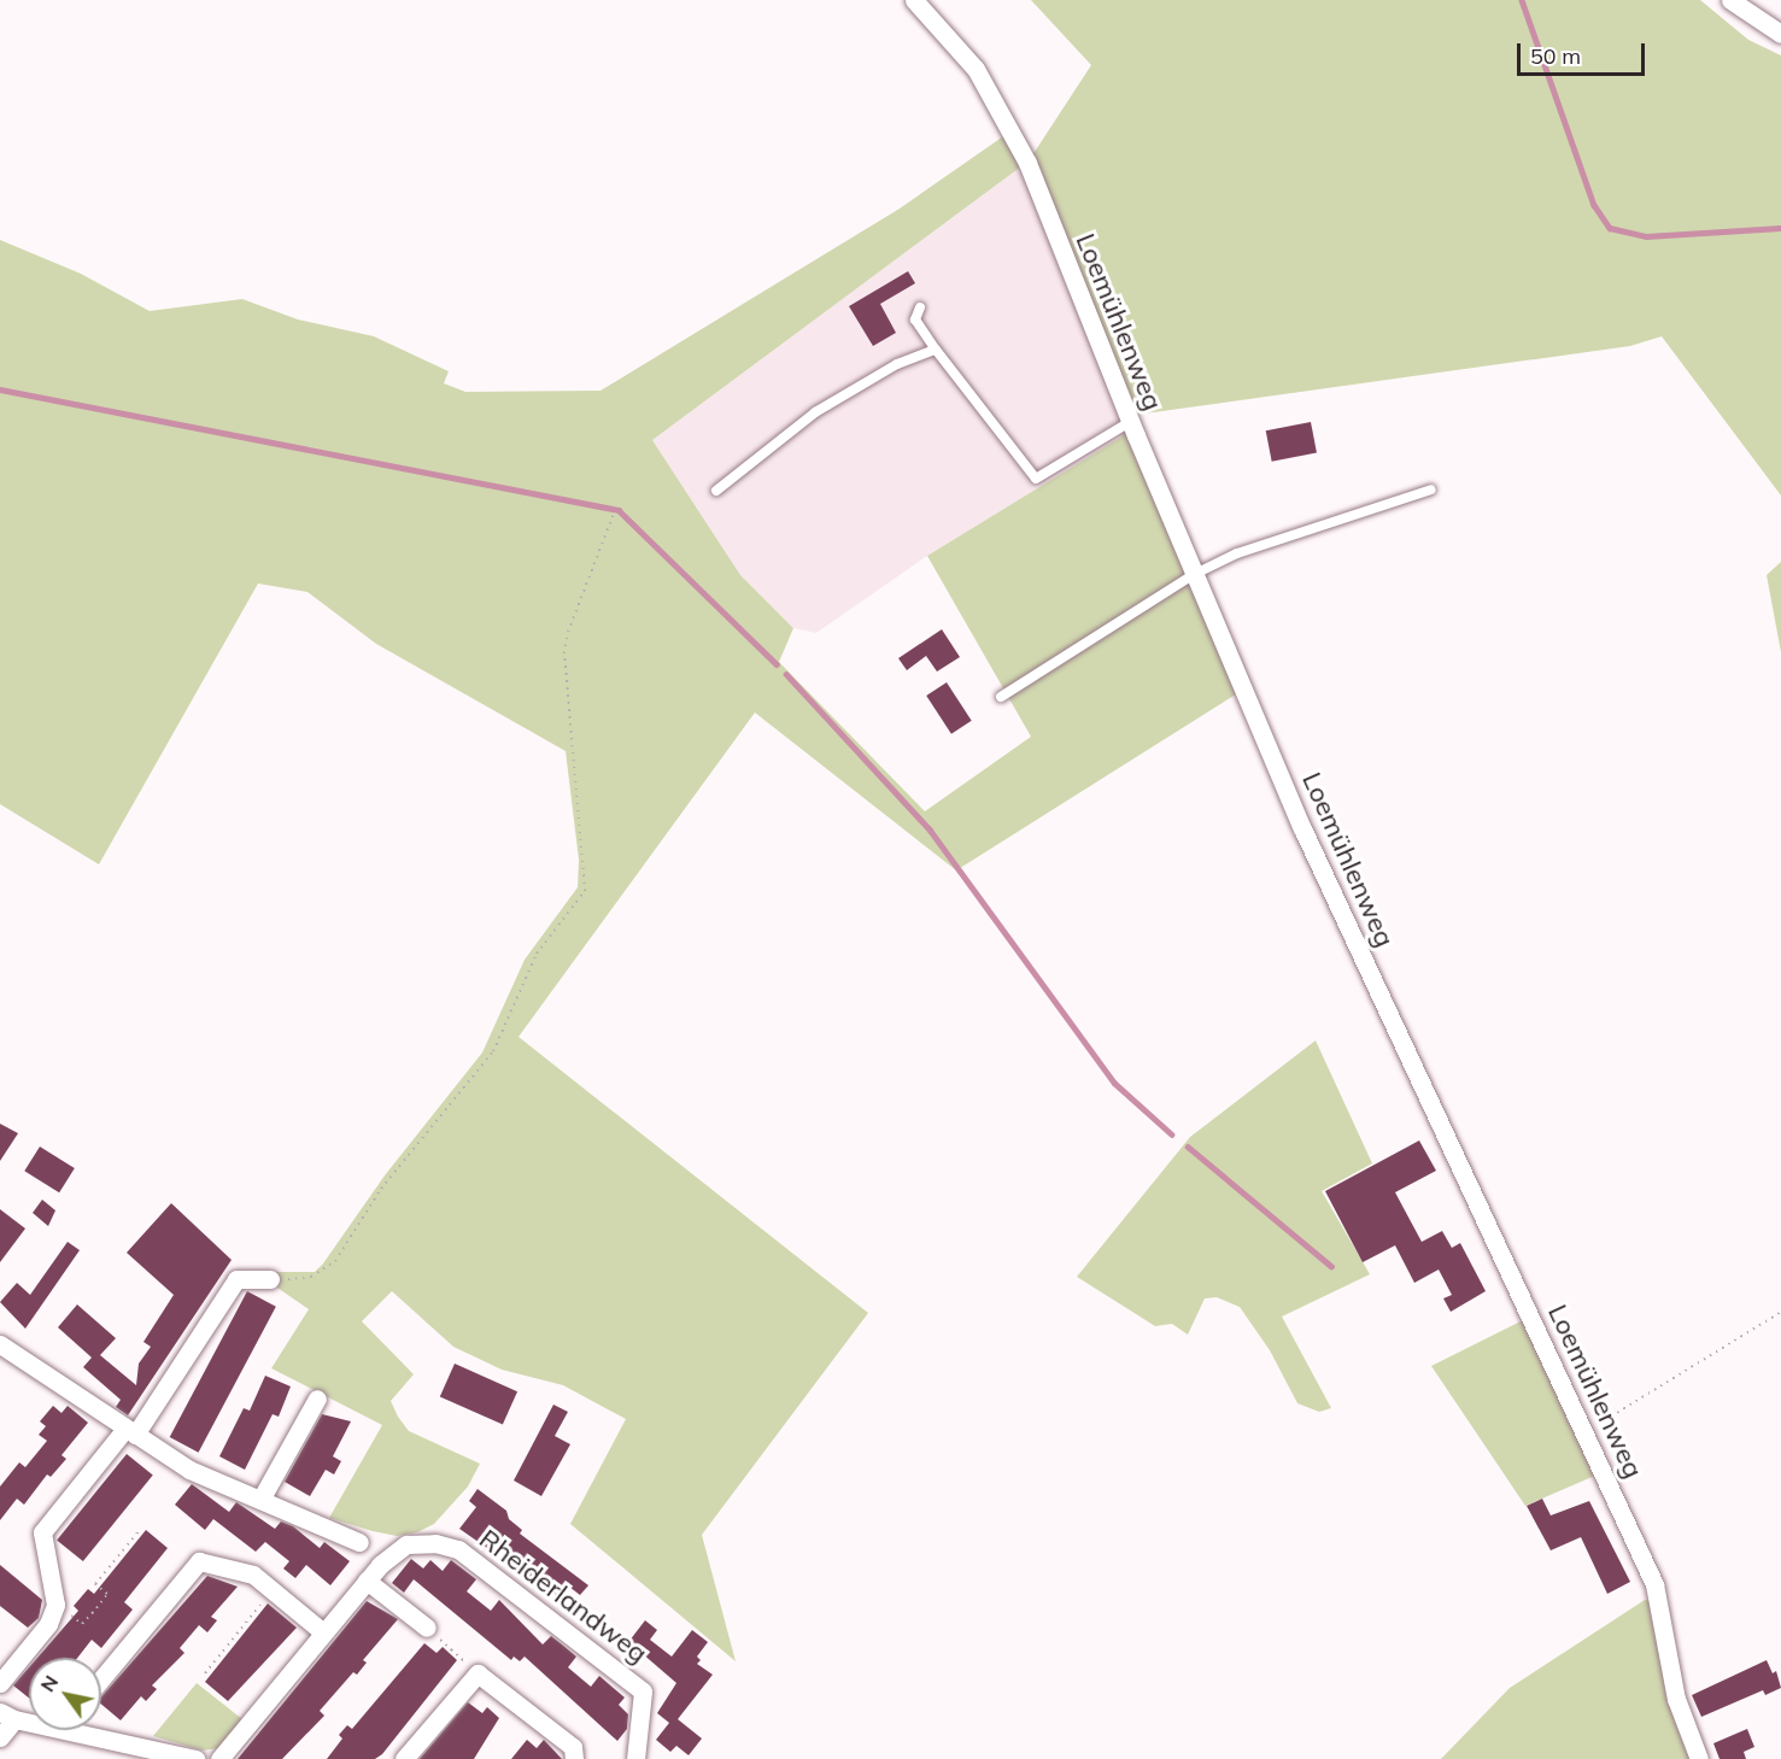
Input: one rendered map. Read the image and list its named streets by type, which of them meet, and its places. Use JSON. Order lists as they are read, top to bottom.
{
  "streets": {
    "street": ["Loemühlenweg", "Rheiderlandweg"]
  },
  "scale_bar": "50 m",
  "north": "top left"
}
